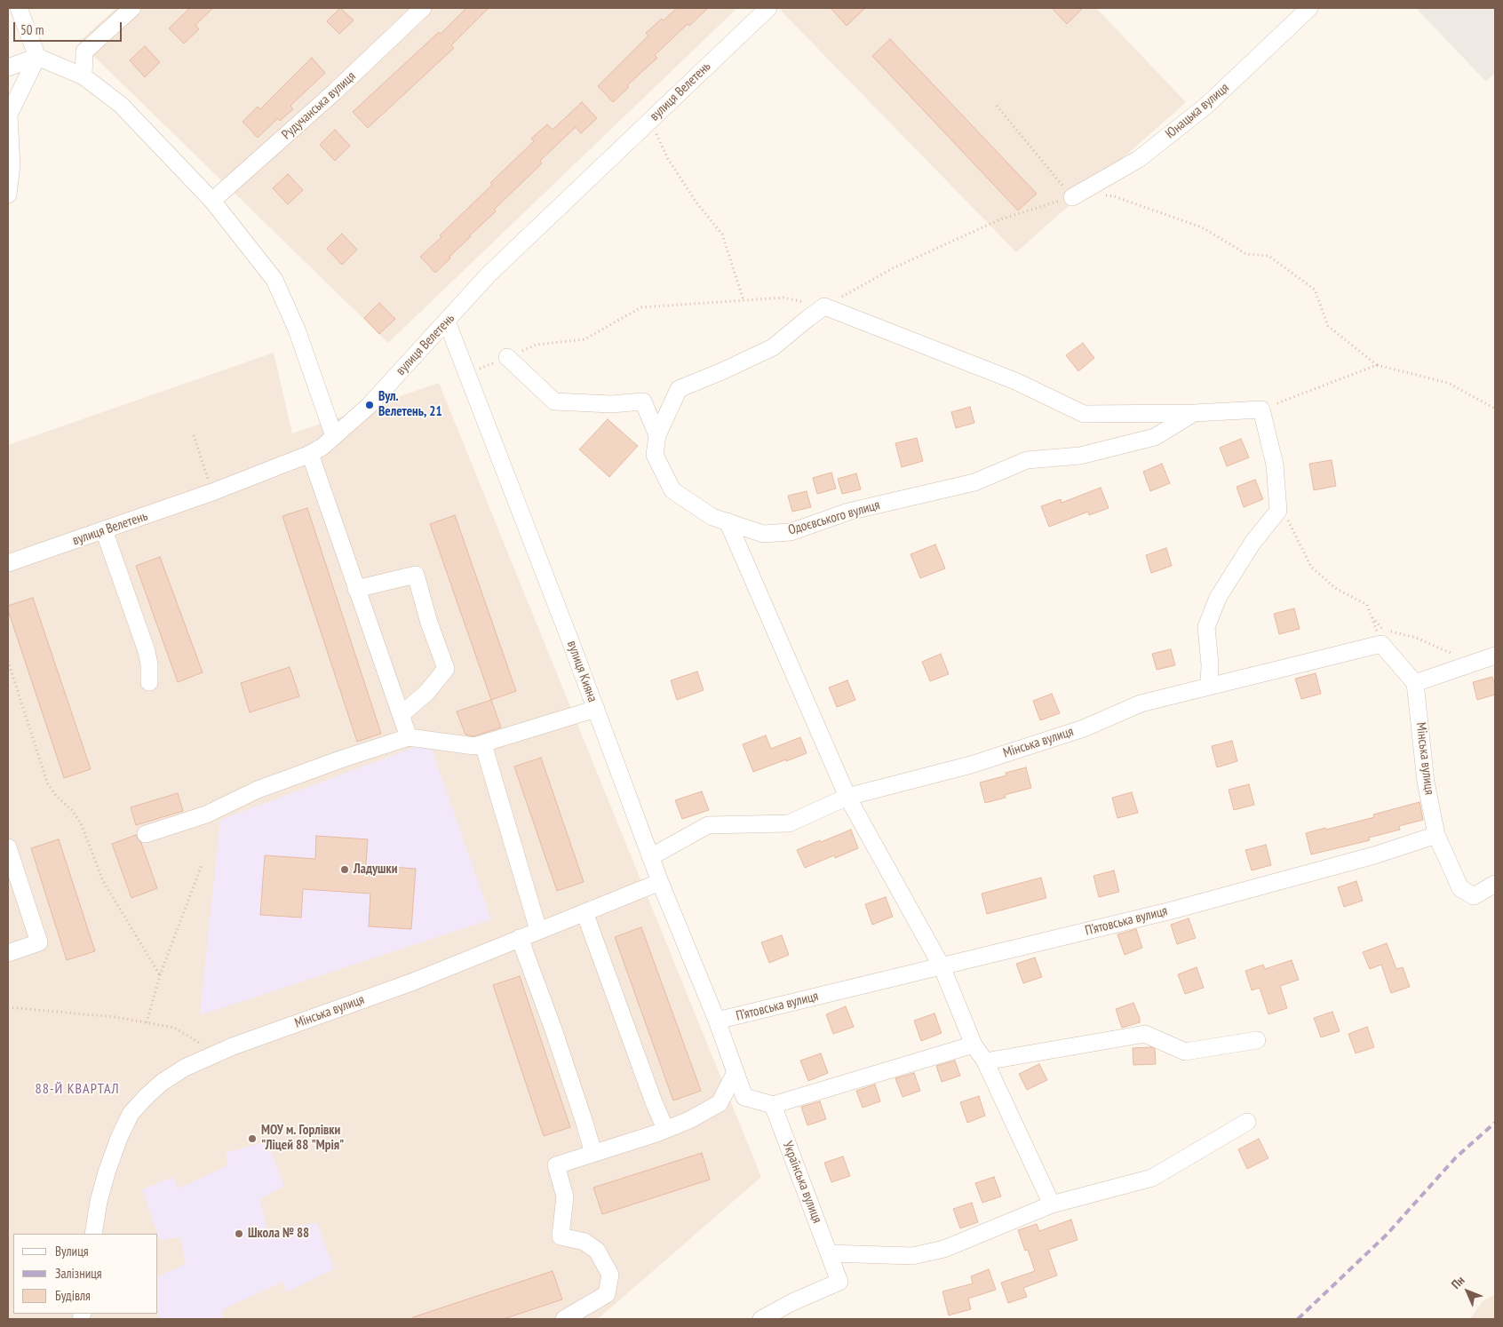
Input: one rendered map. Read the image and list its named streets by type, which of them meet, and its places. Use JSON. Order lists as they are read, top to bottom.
{
  "streets": {
    "street": [
      "вулиця Велетень",
      "Рудучанська вулиця",
      "Юнацька вулиця",
      "Одоєвського вулиця",
      "вулиця Кияна",
      "Мінська вулиця",
      "П’ятовська вулиця",
      "Українська вулиця"
    ]
  },
  "crossings": [
    ["вулиця Велетень", "вулиця Кияна"],
    ["вулиця Кияна", "Мінська вулиця"],
    ["вулиця Кияна", "П’ятовська вулиця"],
    ["Мінська вулиця", "П’ятовська вулиця"]
  ],
  "districts": ["88-Й КВАРТАЛ"],
  "places": [
    "Вул. Велетень, 21",
    "Ладушки",
    "МОУ м. Горлівки \"Ліцей 88 \"Мрія\"",
    "Школа № 88"
  ],
  "legend": ["Вулиця", "Залізниця", "Будівля"],
  "scale_bar": "50 m",
  "north": "top left"
}
